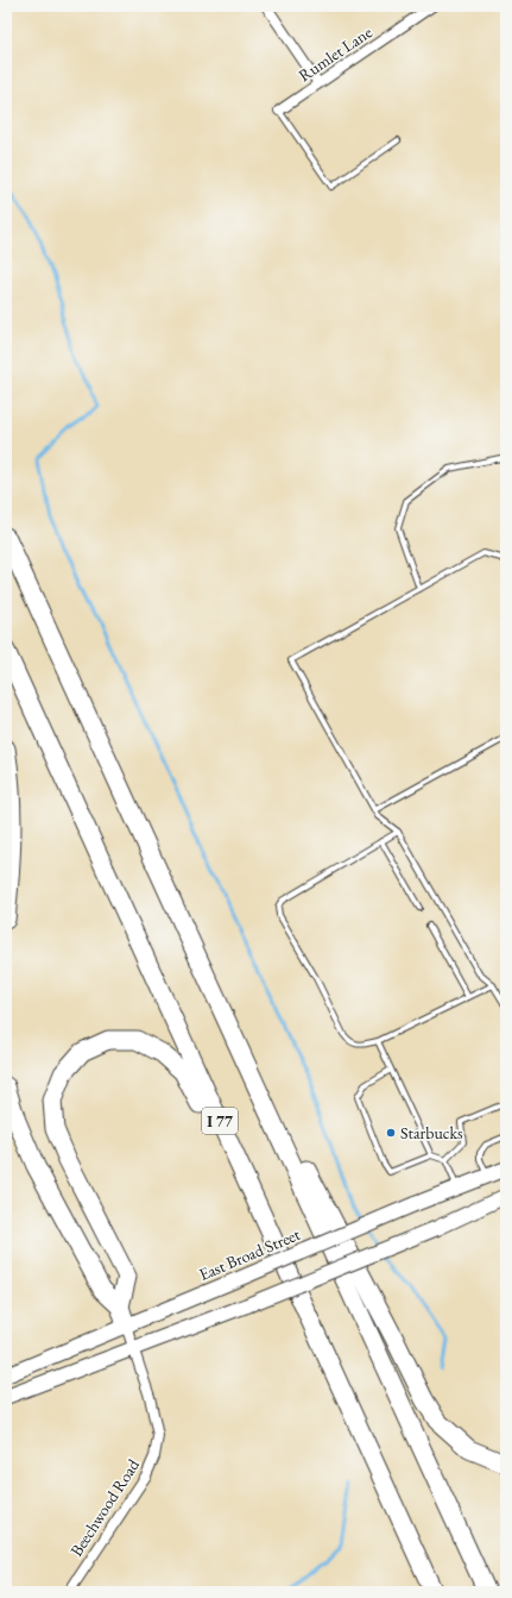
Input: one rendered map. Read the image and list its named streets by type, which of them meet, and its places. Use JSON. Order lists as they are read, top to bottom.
{
  "streets": {
    "highway": ["I 77"],
    "main road": ["East Broad Street"],
    "street": ["Rumlet Lane", "Beechwood Road"]
  },
  "crossings": [
    ["East Broad Street", "Beechwood Road"]
  ],
  "places": ["Starbucks"]
}
